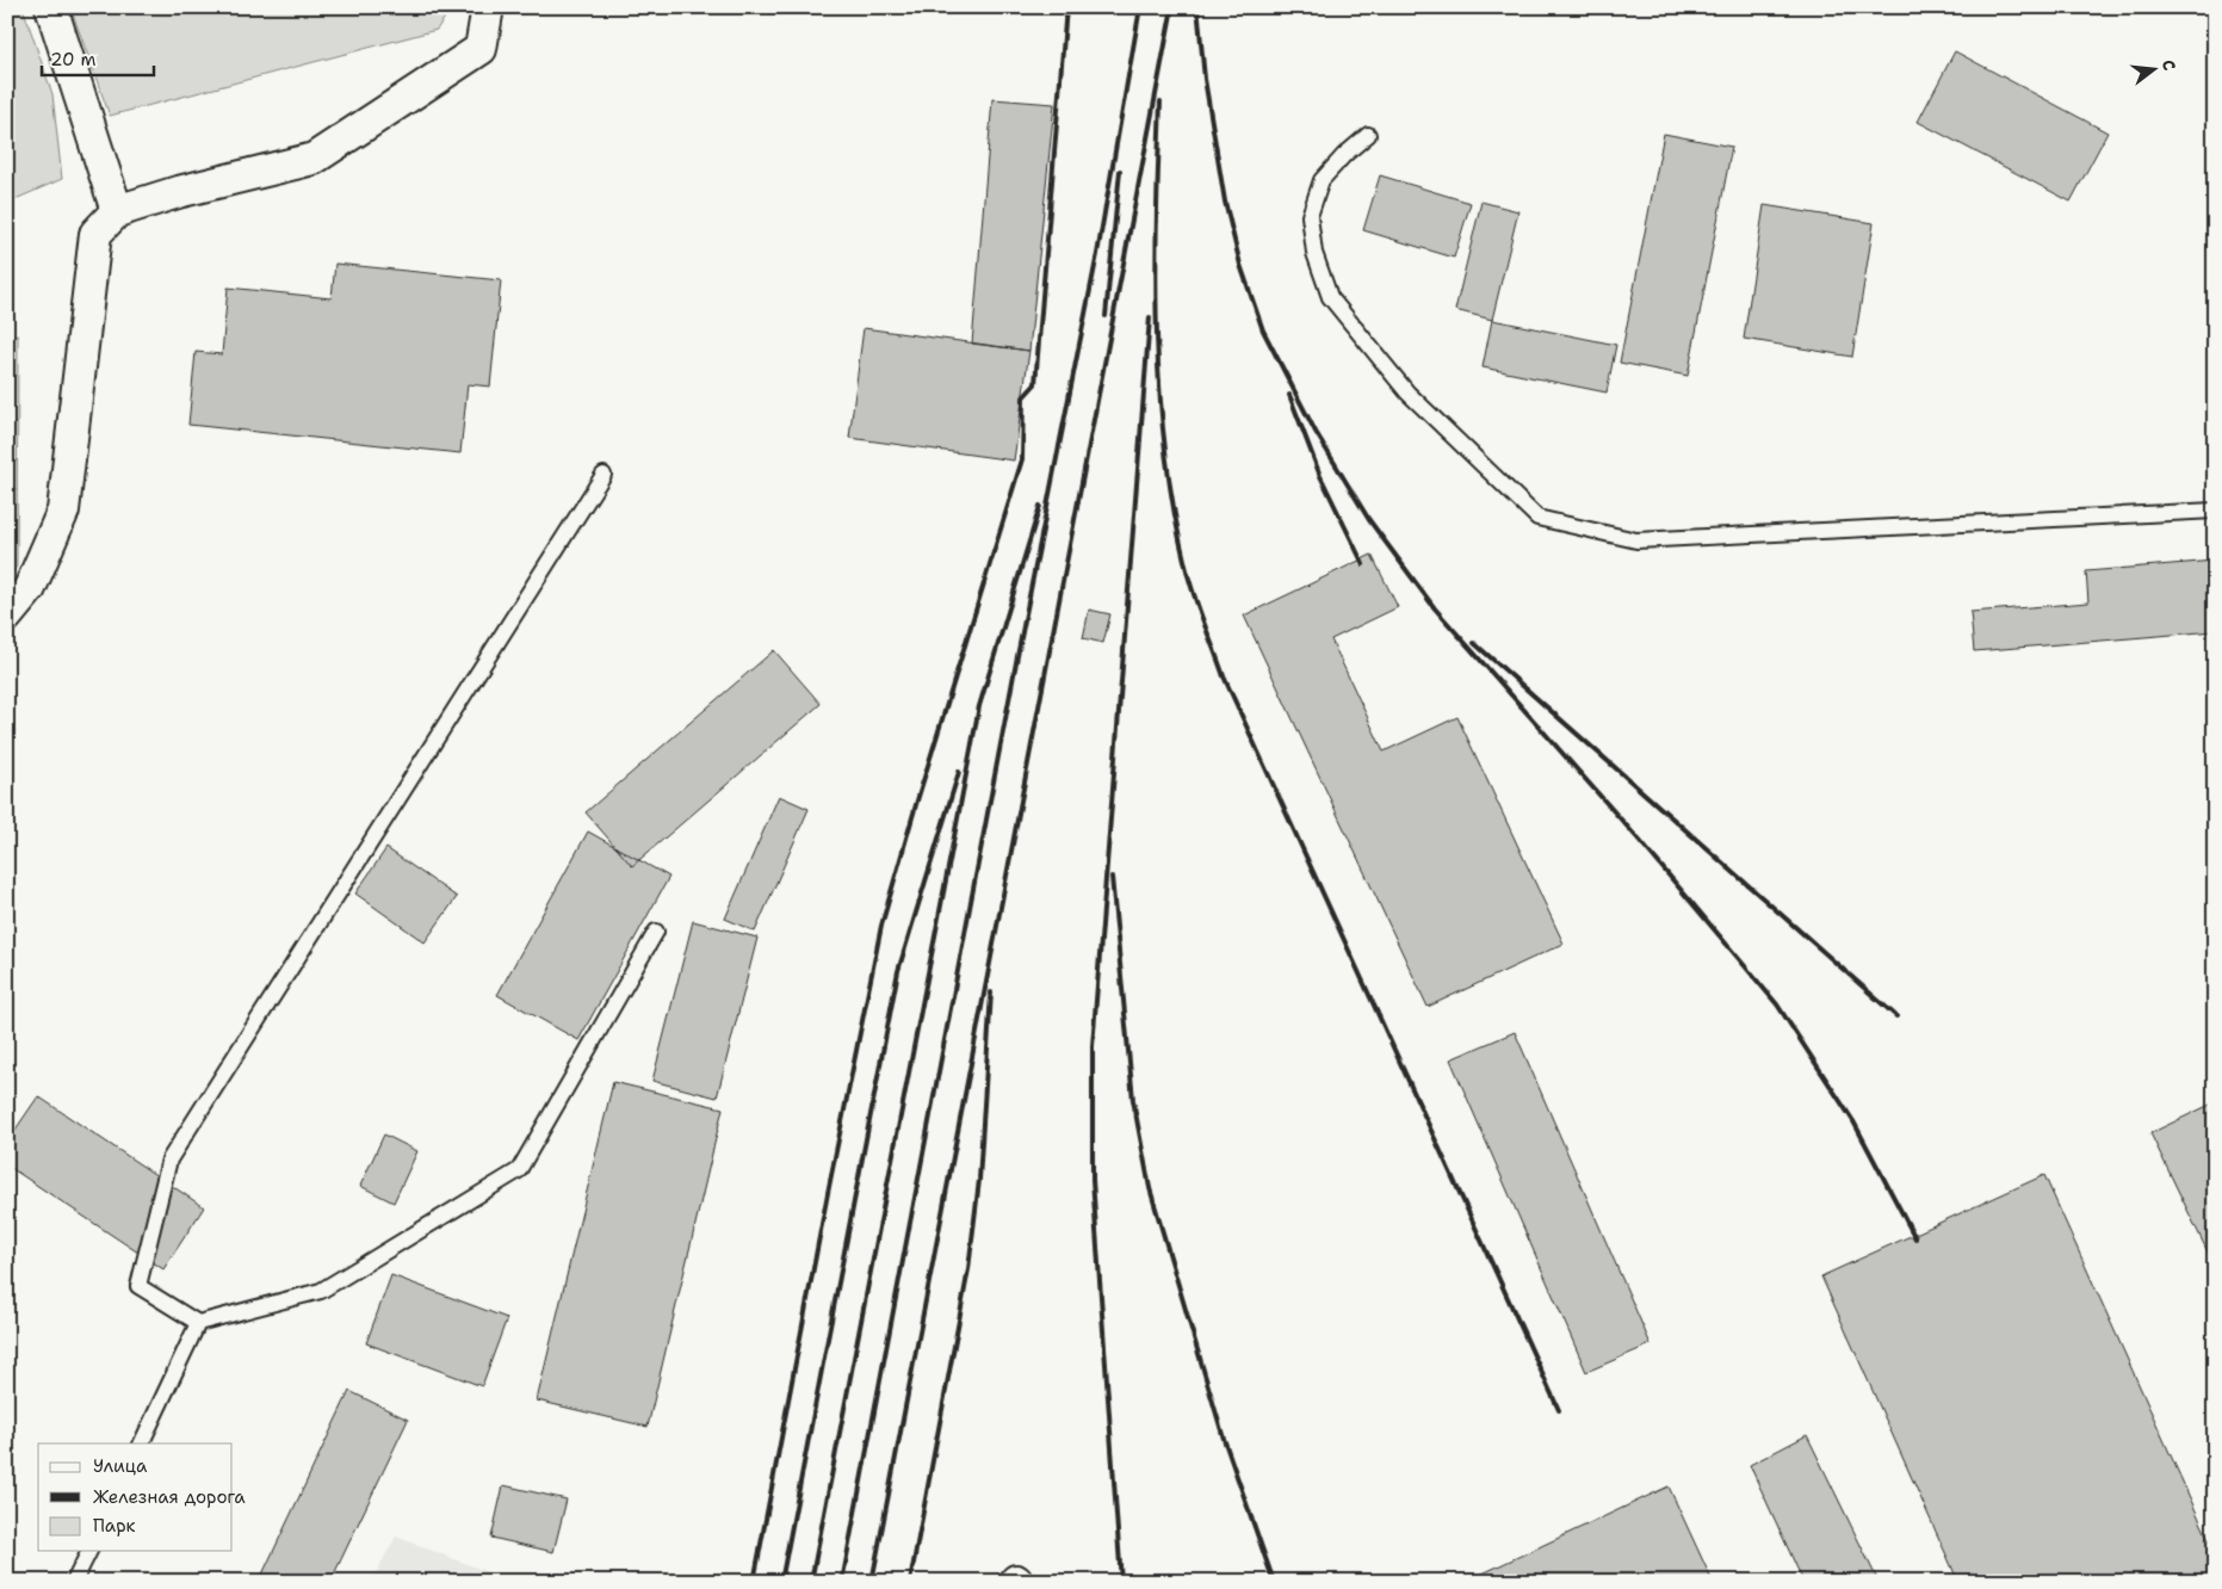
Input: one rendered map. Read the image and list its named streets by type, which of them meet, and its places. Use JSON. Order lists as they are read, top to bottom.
{
  "legend": ["Улица", "Железная дорога", "Парк"],
  "scale_bar": "20 m",
  "north": "right"
}
